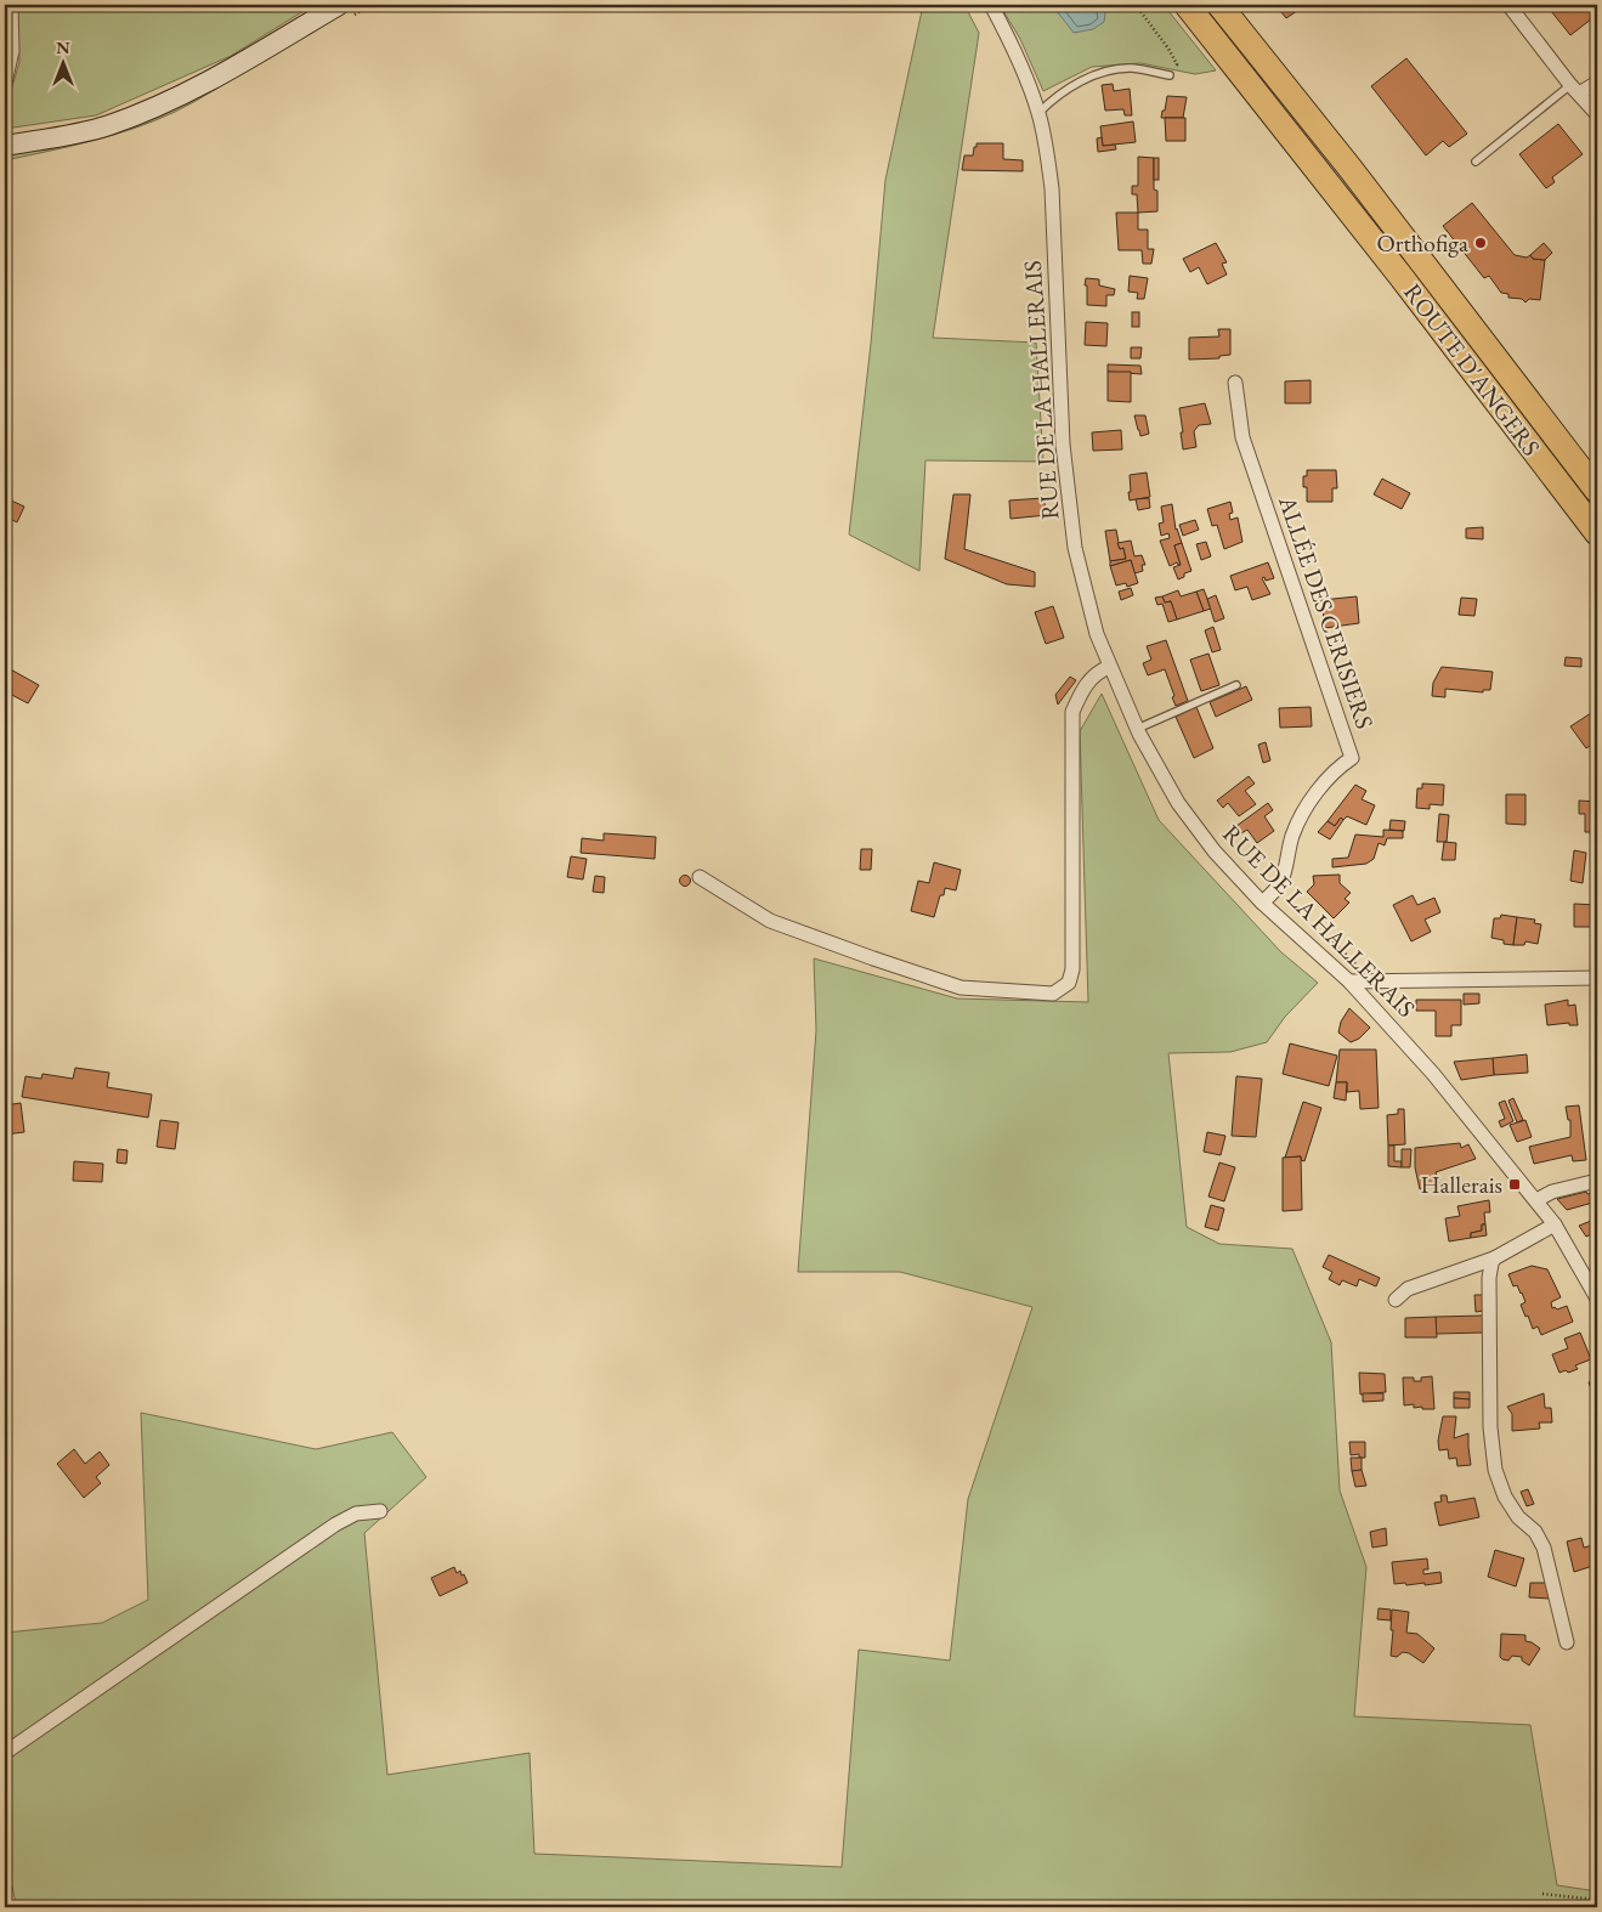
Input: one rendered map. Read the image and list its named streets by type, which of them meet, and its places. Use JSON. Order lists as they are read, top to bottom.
{
  "streets": {
    "highway": ["ROUTE D'ANGERS"],
    "street": ["RUE DE LA HALLERAIS", "ALLÉE DES CERISIERS"]
  },
  "crossings": [
    ["RUE DE LA HALLERAIS", "ALLÉE DES CERISIERS"]
  ],
  "places": {
    "other": ["Orthofiga"],
    "transit": ["Hallerais"]
  },
  "north": "top"
}
